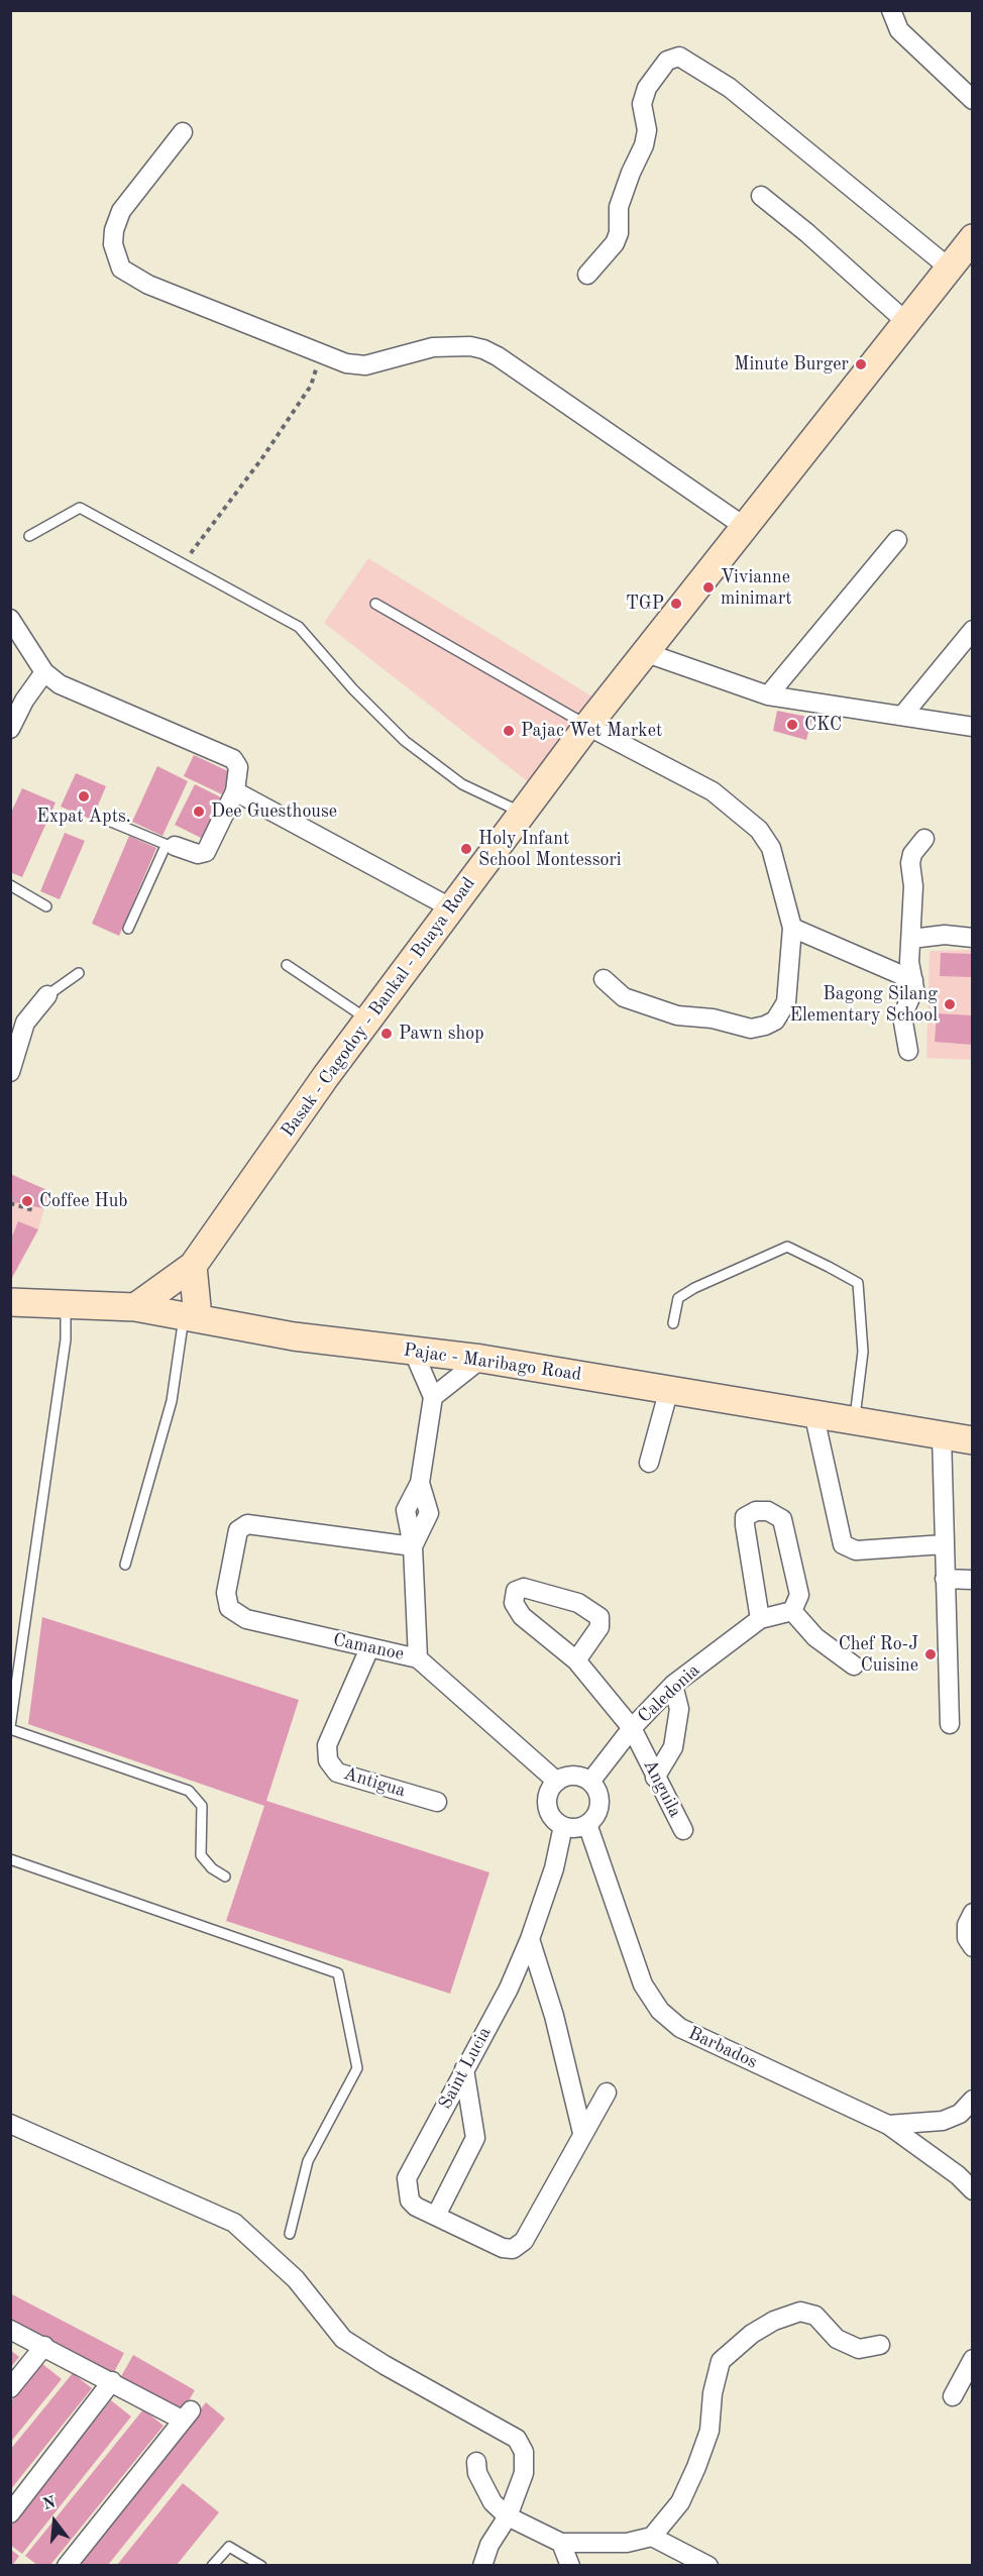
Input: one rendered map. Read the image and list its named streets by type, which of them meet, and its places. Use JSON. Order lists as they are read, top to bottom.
{
  "streets": {
    "street": [
      "Basak - Cagodoy - Bankal - Buaya Road",
      "Pajac - Maribago Road",
      "Camanoe",
      "Caledonia",
      "Antigua",
      "Anguila",
      "Barbados",
      "Saint Lucia"
    ]
  },
  "crossings": [
    ["Basak - Cagodoy - Bankal - Buaya Road", "Pajac - Maribago Road"],
    ["Camanoe", "Antigua"],
    ["Caledonia", "Anguila"],
    ["Caledonia", "Barbados"],
    ["Caledonia", "Saint Lucia"],
    ["Barbados", "Saint Lucia"]
  ],
  "places": [
    "Minute Burger",
    "Vivianne minimart",
    "TGP",
    "CKC",
    "Pajac Wet Market",
    "Expat Apts.",
    "Dee Guesthouse",
    "Holy Infant School Montessori",
    "Bagong Silang Elementary School",
    "Pawn shop",
    "Coffee Hub",
    "Chef Ro-J Cuisine"
  ],
  "north": "top"
}
